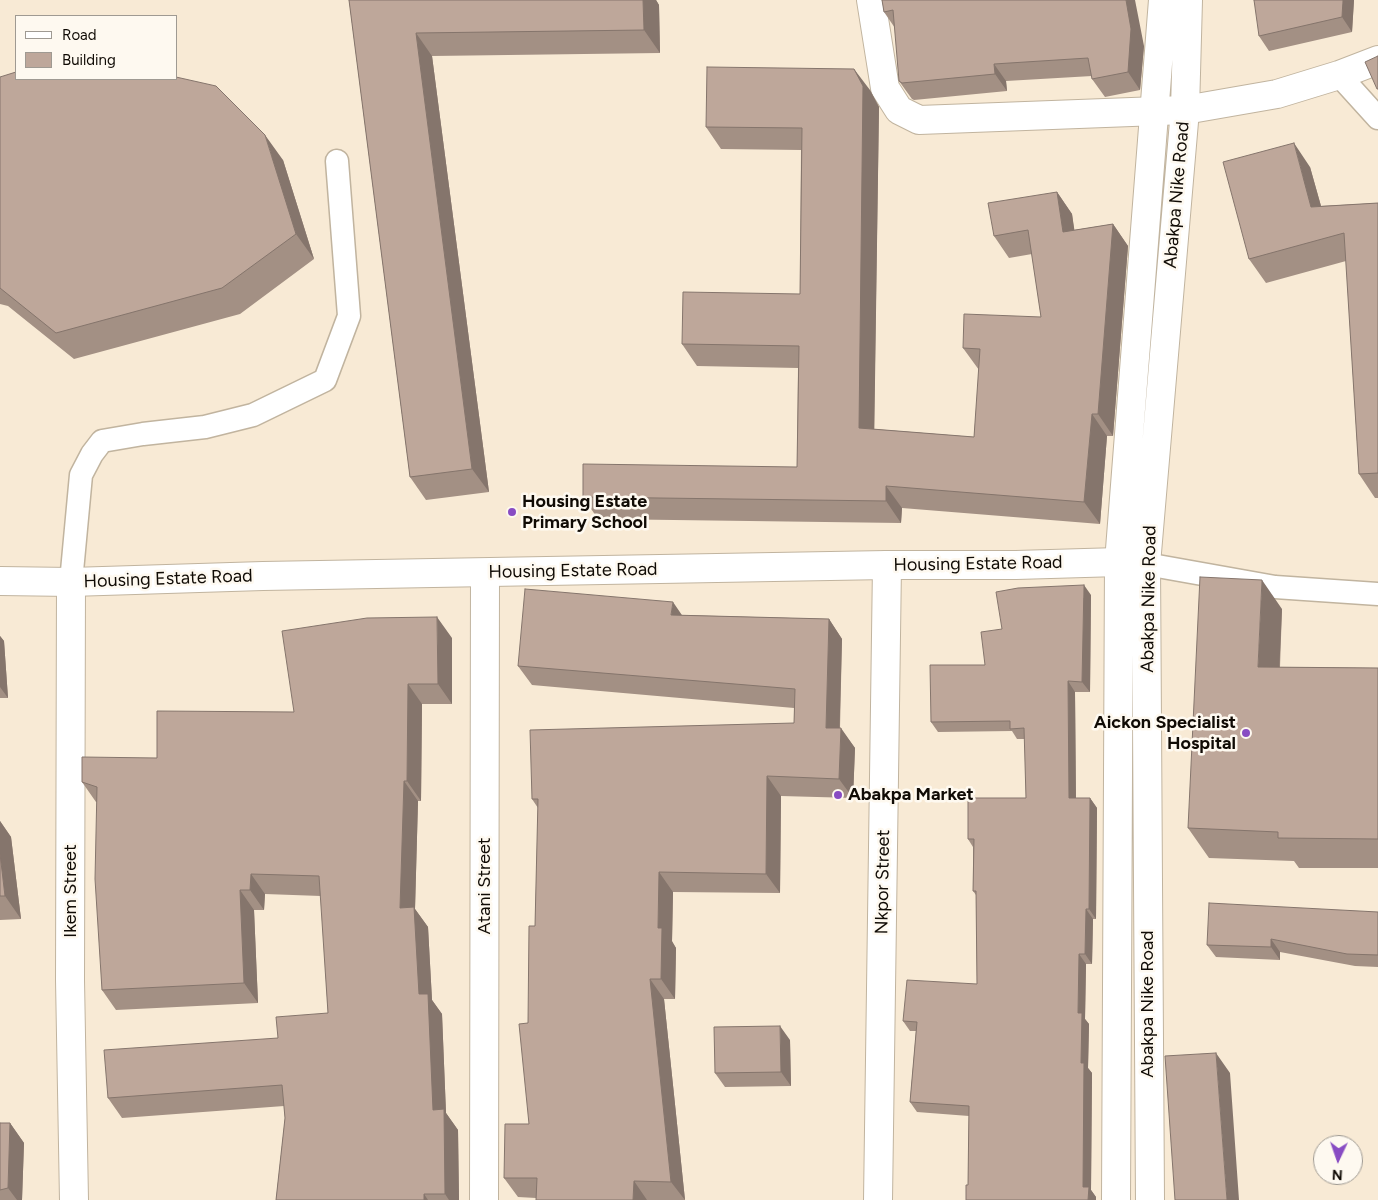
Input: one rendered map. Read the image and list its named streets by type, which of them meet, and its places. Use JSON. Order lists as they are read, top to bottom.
{
  "streets": {
    "street": [
      "Abakpa Nike Road",
      "Housing Estate Road",
      "Nkpor Street",
      "Atani Street",
      "Ikem Street"
    ]
  },
  "crossings": [
    ["Abakpa Nike Road", "Housing Estate Road"],
    ["Housing Estate Road", "Nkpor Street"],
    ["Housing Estate Road", "Atani Street"],
    ["Housing Estate Road", "Ikem Street"]
  ],
  "places": ["Housing Estate Primary School", "Aickon Specialist Hospital", "Abakpa Market"],
  "legend": ["Road", "Building"],
  "north": "bottom"
}
